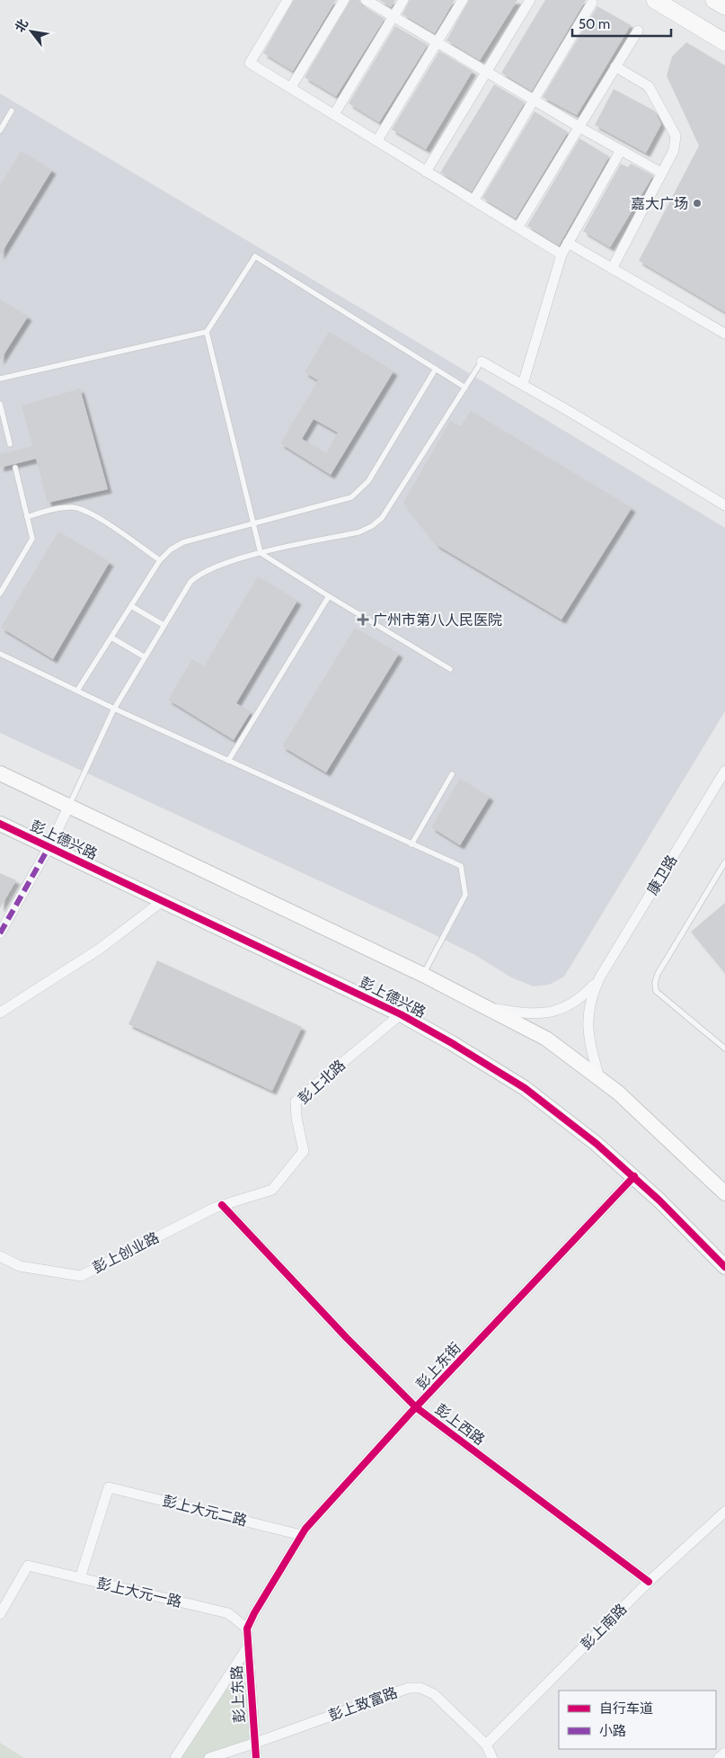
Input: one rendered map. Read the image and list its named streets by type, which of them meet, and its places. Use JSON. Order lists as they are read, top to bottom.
{
  "streets": {
    "street": [
      "彭上德兴路",
      "康卫路",
      "彭上北路",
      "彭上创业路",
      "彭上东街",
      "彭上西路",
      "彭上大元二路",
      "彭上大元一路",
      "彭上南路",
      "彭上东路",
      "彭上致富路"
    ]
  },
  "crossings": [
    ["彭上德兴路", "彭上北路"],
    ["彭上德兴路", "彭上东街"],
    ["彭上北路", "彭上创业路"],
    ["彭上北路", "彭上西路"],
    ["彭上创业路", "彭上西路"],
    ["彭上东街", "彭上西路"],
    ["彭上东街", "彭上大元二路"],
    ["彭上东街", "彭上大元一路"],
    ["彭上东街", "彭上东路"],
    ["彭上西路", "彭上南路"],
    ["彭上大元二路", "彭上大元一路"],
    ["彭上大元一路", "彭上东路"],
    ["彭上南路", "彭上致富路"],
    ["彭上东路", "彭上致富路"]
  ],
  "places": {
    "other": ["嘉大广场"],
    "health": ["广州市第八人民医院"]
  },
  "legend": ["自行车道", "小路"],
  "scale_bar": "50 m",
  "north": "top left"
}
